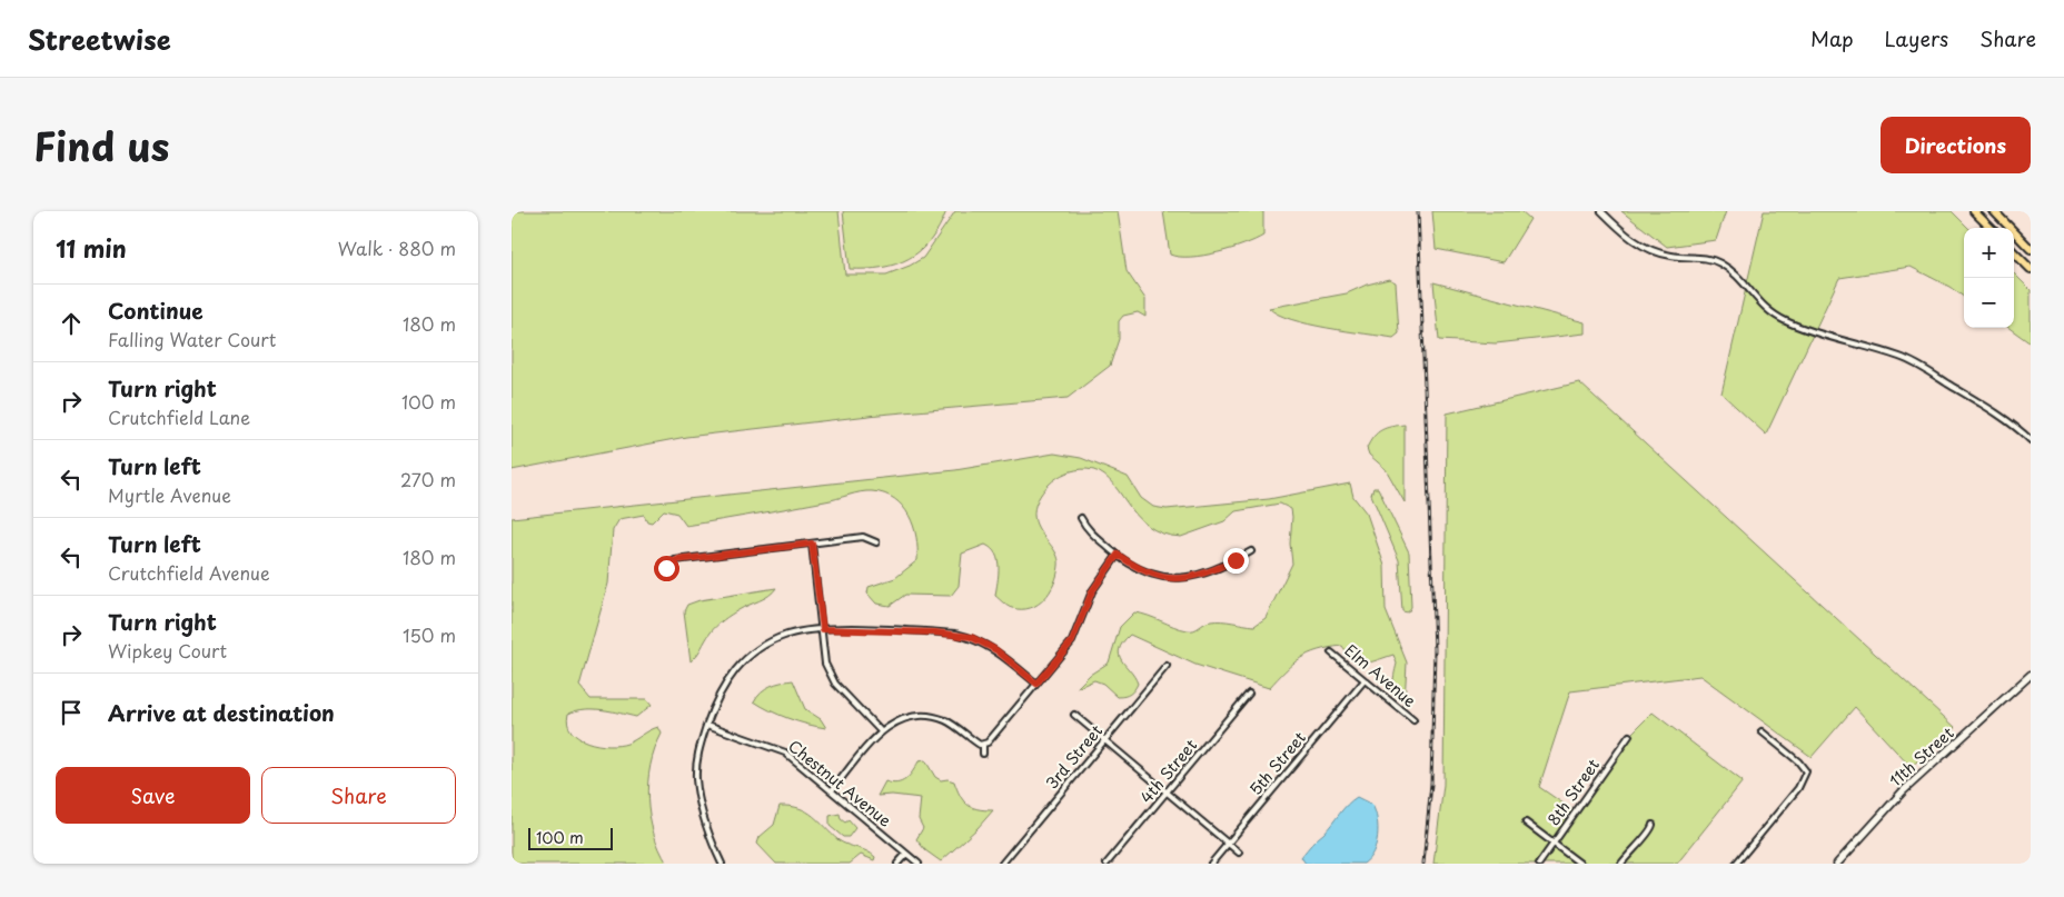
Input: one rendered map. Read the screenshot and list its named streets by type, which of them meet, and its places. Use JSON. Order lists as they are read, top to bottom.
{
  "streets": {
    "main road": ["11th Street"],
    "street": [
      "Elm Avenue",
      "3rd Street",
      "5th Street",
      "4th Street",
      "Chestnut Avenue",
      "8th Street"
    ]
  },
  "crossings": [
    ["Elm Avenue", "5th Street"]
  ],
  "scale_bar": "100 m",
  "page": {
    "header": "Streetwise",
    "nav": ["Map", "Layers", "Share"],
    "title": "Find us",
    "buttons": [
      "Directions",
      ["Save", "Share"]
    ],
    "heading": ["11 min", "Walk · 880 m"],
    "map_buttons": ["+", "−"],
    "list": [
      ["Continue", "Falling Water Court", "180 m"],
      ["Turn right", "Crutchfield Lane", "100 m"],
      ["Turn left", "Myrtle Avenue", "270 m"],
      ["Turn left", "Crutchfield Avenue", "180 m"],
      ["Turn right", "Wipkey Court", "150 m"],
      "Arrive at destination"
    ],
    "scale": "100 m"
  }
}
